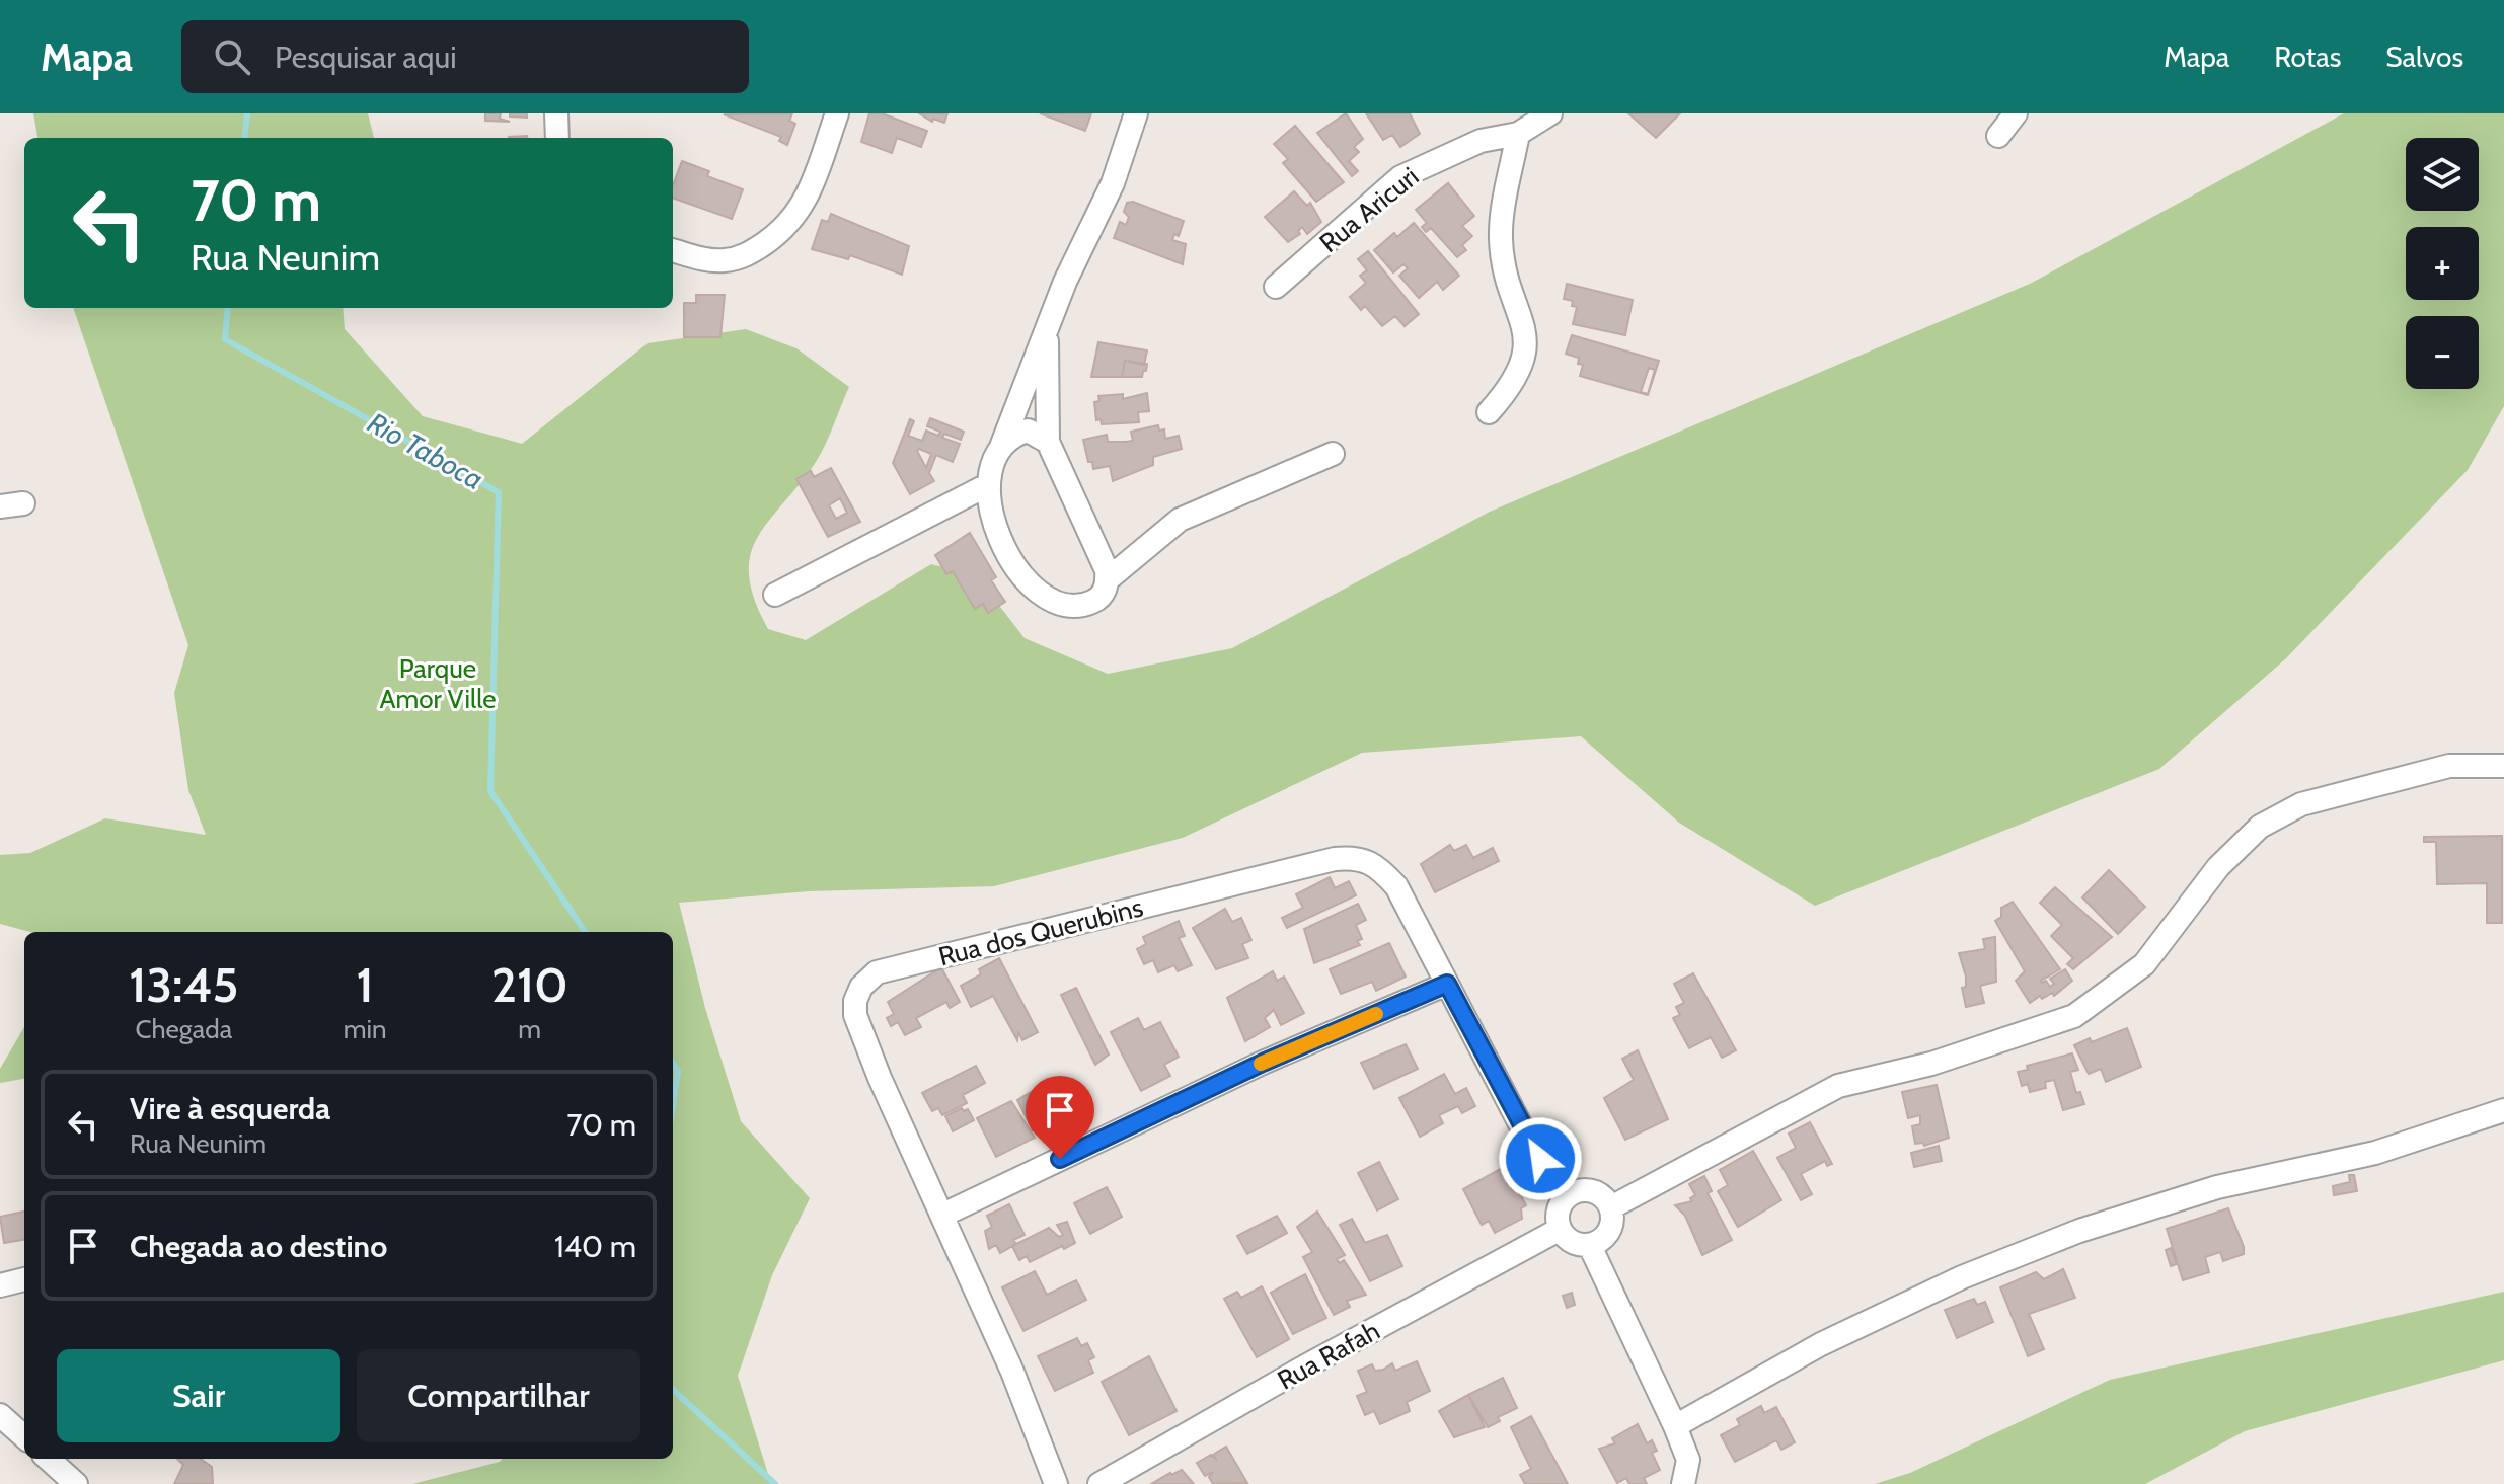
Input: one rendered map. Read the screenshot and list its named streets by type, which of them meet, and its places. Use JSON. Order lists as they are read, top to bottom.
{
  "streets": {
    "street": ["Rua Aricuri", "Rua dos Querubins", "Rua Rafah"]
  },
  "crossings": [
    ["Rua dos Querubins", "Rua Rafah"]
  ],
  "water": ["Rio Taboca"],
  "parks": ["Parque Amor Ville"],
  "page": {
    "header": "Mapa",
    "search": "Pesquisar aqui",
    "nav": ["Mapa", "Rotas", "Salvos"],
    "map_buttons": ["+", "−"],
    "turn": ["70 m", "Rua Neunim"],
    "eta": [
      "13:45",
      "Chegada",
      "1",
      "min",
      "210",
      "m"
    ],
    "list": [
      {
        "name": "Vire à esquerda",
        "note": "Rua Neunim",
        "value": "70 m"
      },
      {
        "name": "Chegada ao destino",
        "value": "140 m"
      }
    ],
    "buttons": ["Sair", "Compartilhar"]
  }
}
